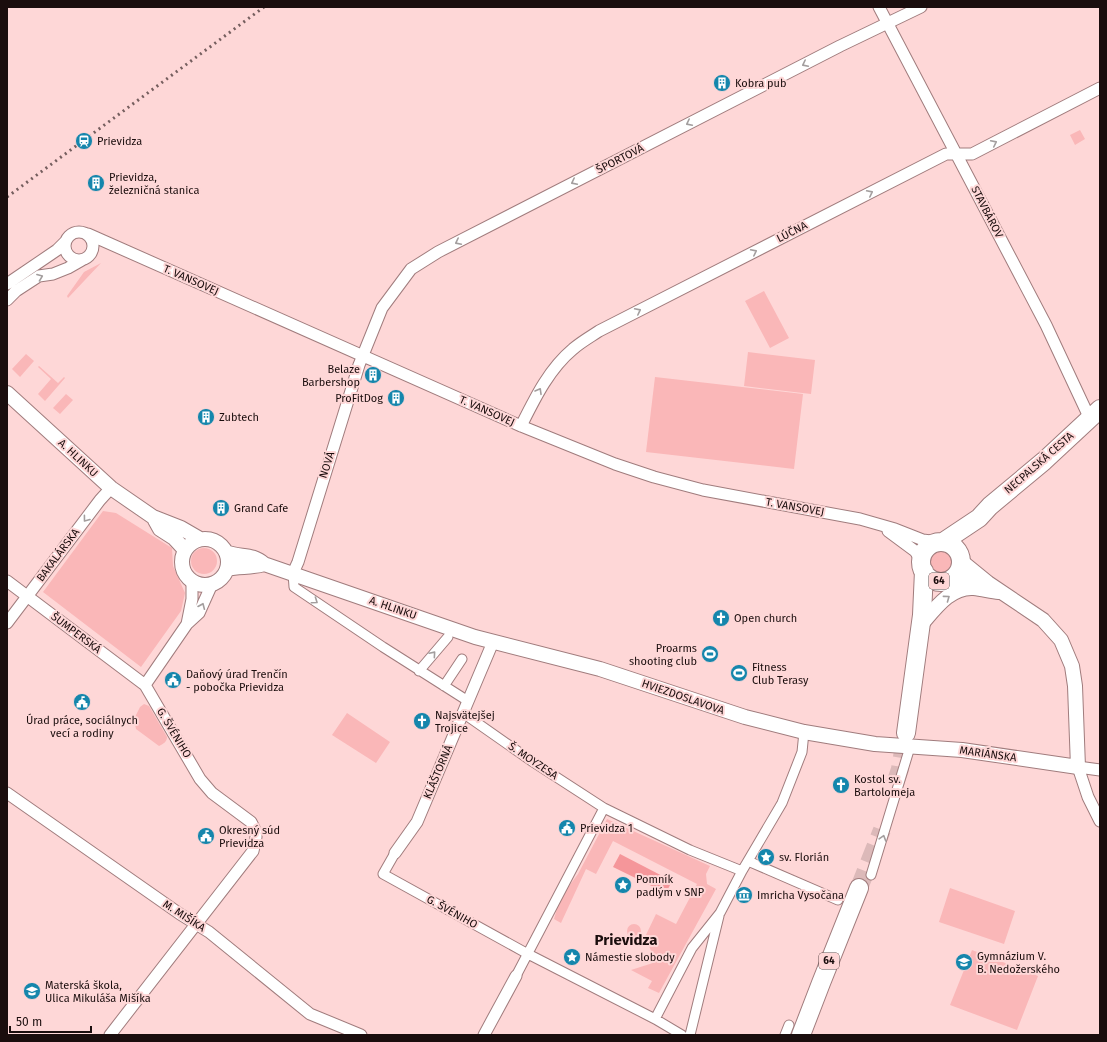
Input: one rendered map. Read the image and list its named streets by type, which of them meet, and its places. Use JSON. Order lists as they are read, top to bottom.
{
  "streets": {
    "main road": ["NECPALSKÁ CESTA", "64"],
    "street": [
      "ŠPORTOVÁ",
      "STAVBÁROV",
      "LÚČNA",
      "T. VANSOVEJ",
      "A. HLINKU",
      "NOVÁ",
      "BAKALÁRSKA",
      "ŠUMPERSKÁ",
      "HVIEZDOSLAVOVA",
      "G. ŠVÉNIHO",
      "MARIÁNSKA",
      "Š. MOYZESA",
      "KLÁŠTORNÁ",
      "M. MIŠÍKA"
    ]
  },
  "crossings": [
    ["ŠPORTOVÁ", "STAVBÁROV"],
    ["ŠPORTOVÁ", "T. VANSOVEJ"],
    ["ŠPORTOVÁ", "NOVÁ"],
    ["STAVBÁROV", "LÚČNA"],
    ["STAVBÁROV", "NECPALSKÁ CESTA"],
    ["LÚČNA", "T. VANSOVEJ"],
    ["T. VANSOVEJ", "NECPALSKÁ CESTA"],
    ["T. VANSOVEJ", "NOVÁ"],
    ["T. VANSOVEJ", "64"],
    ["A. HLINKU", "NOVÁ"],
    ["A. HLINKU", "BAKALÁRSKA"],
    ["A. HLINKU", "HVIEZDOSLAVOVA"],
    ["A. HLINKU", "KLÁŠTORNÁ"],
    ["NECPALSKÁ CESTA", "64"],
    ["BAKALÁRSKA", "ŠUMPERSKÁ"],
    ["64", "MARIÁNSKA"],
    ["ŠUMPERSKÁ", "G. ŠVÉNIHO"],
    ["HVIEZDOSLAVOVA", "MARIÁNSKA"],
    ["HVIEZDOSLAVOVA", "KLÁŠTORNÁ"],
    ["G. ŠVÉNIHO", "KLÁŠTORNÁ"],
    ["G. ŠVÉNIHO", "M. MIŠÍKA"],
    ["Š. MOYZESA", "KLÁŠTORNÁ"]
  ],
  "one_way": ["ŠPORTOVÁ", "LÚČNA", "BAKALÁRSKA"],
  "districts": ["Prievidza"],
  "places": {
    "building": [
      "Kobra pub",
      "Prievidza, železničná stanica",
      "Belaze Barbershop",
      "ProFitDog",
      "Zubtech",
      "Grand Cafe"
    ],
    "station": ["Prievidza"],
    "church": ["Open church", "Najsvätejšej Trojice", "Kostol sv. Bartolomeja"],
    "sports": ["Proarms shooting club", "Fitness Club Terasy"],
    "public building": [
      "Daňový úrad Trenčín - pobočka Prievidza",
      "Úrad práce, sociálnych vecí a rodiny",
      "Prievidza 1",
      "Okresný súd Prievidza"
    ],
    "place": ["sv. Florián", "Pomník padlým v SNP", "Námestie slobody"],
    "museum": ["Imricha Vysočana"],
    "school or university": ["Gymnázium V. B. Nedožerského", "Materská škola, Ulica Mikuláša Mišíka"]
  },
  "scale_bar": "50 m"
}
